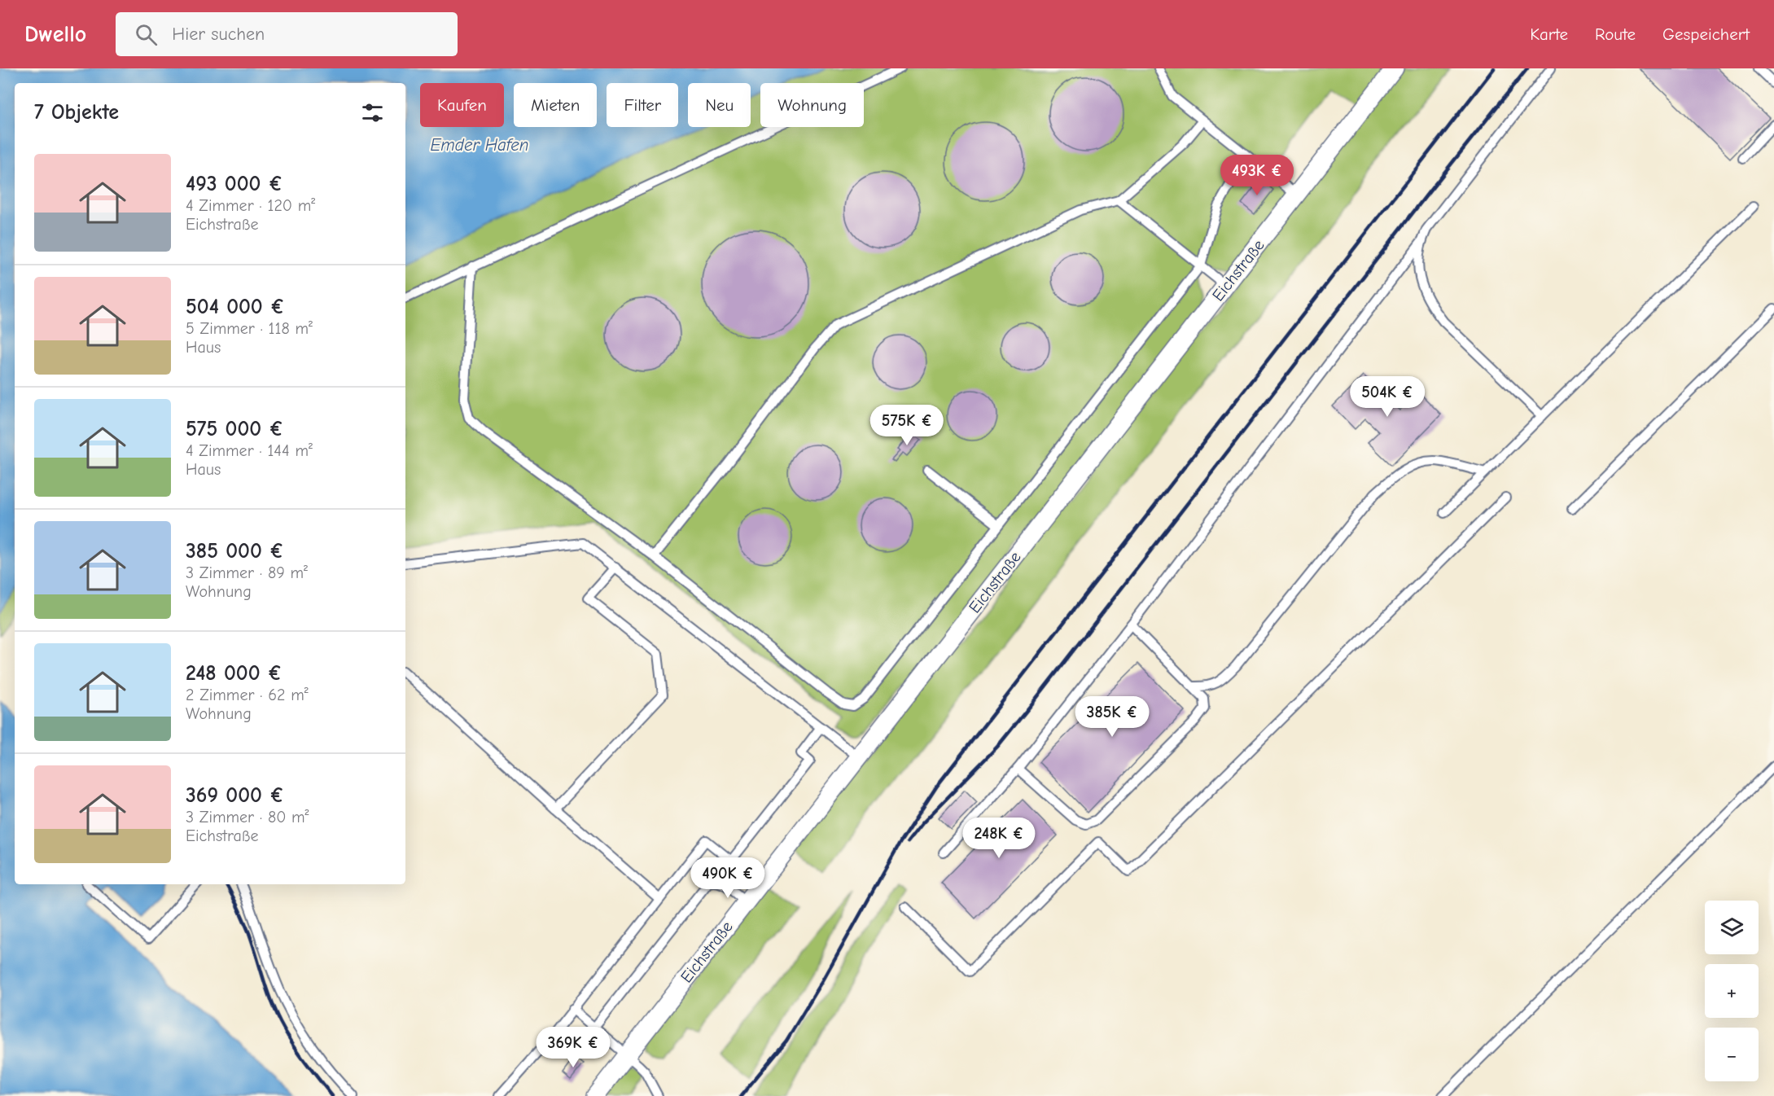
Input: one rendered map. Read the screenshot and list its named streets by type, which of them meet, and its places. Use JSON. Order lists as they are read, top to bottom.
{
  "streets": {
    "street": ["Eichstraße"]
  },
  "water": ["Emder Hafen"],
  "page": {
    "header": "Dwello",
    "search": "Hier suchen",
    "nav": ["Karte", "Route", "Gespeichert"],
    "chip": [
      "Kaufen",
      "Mieten",
      "Filter",
      "Neu",
      "Wohnung"
    ],
    "heading": "7 Objekte",
    "list": [
      {
        "name": "493 000 €",
        "note": "4 Zimmer · 120 m² · Eichstraße"
      },
      {
        "name": "504 000 €",
        "note": "5 Zimmer · 118 m² · Haus"
      },
      {
        "name": "575 000 €",
        "note": "4 Zimmer · 144 m² · Haus"
      },
      {
        "name": "385 000 €",
        "note": "3 Zimmer · 89 m² · Wohnung"
      },
      {
        "name": "248 000 €",
        "note": "2 Zimmer · 62 m² · Wohnung"
      },
      {
        "name": "369 000 €",
        "note": "3 Zimmer · 80 m² · Eichstraße"
      }
    ],
    "price": [
      "493K €",
      "504K €",
      "575K €",
      "385K €",
      "248K €",
      "490K €",
      "369K €"
    ],
    "map_buttons": ["+", "−"]
  }
}
